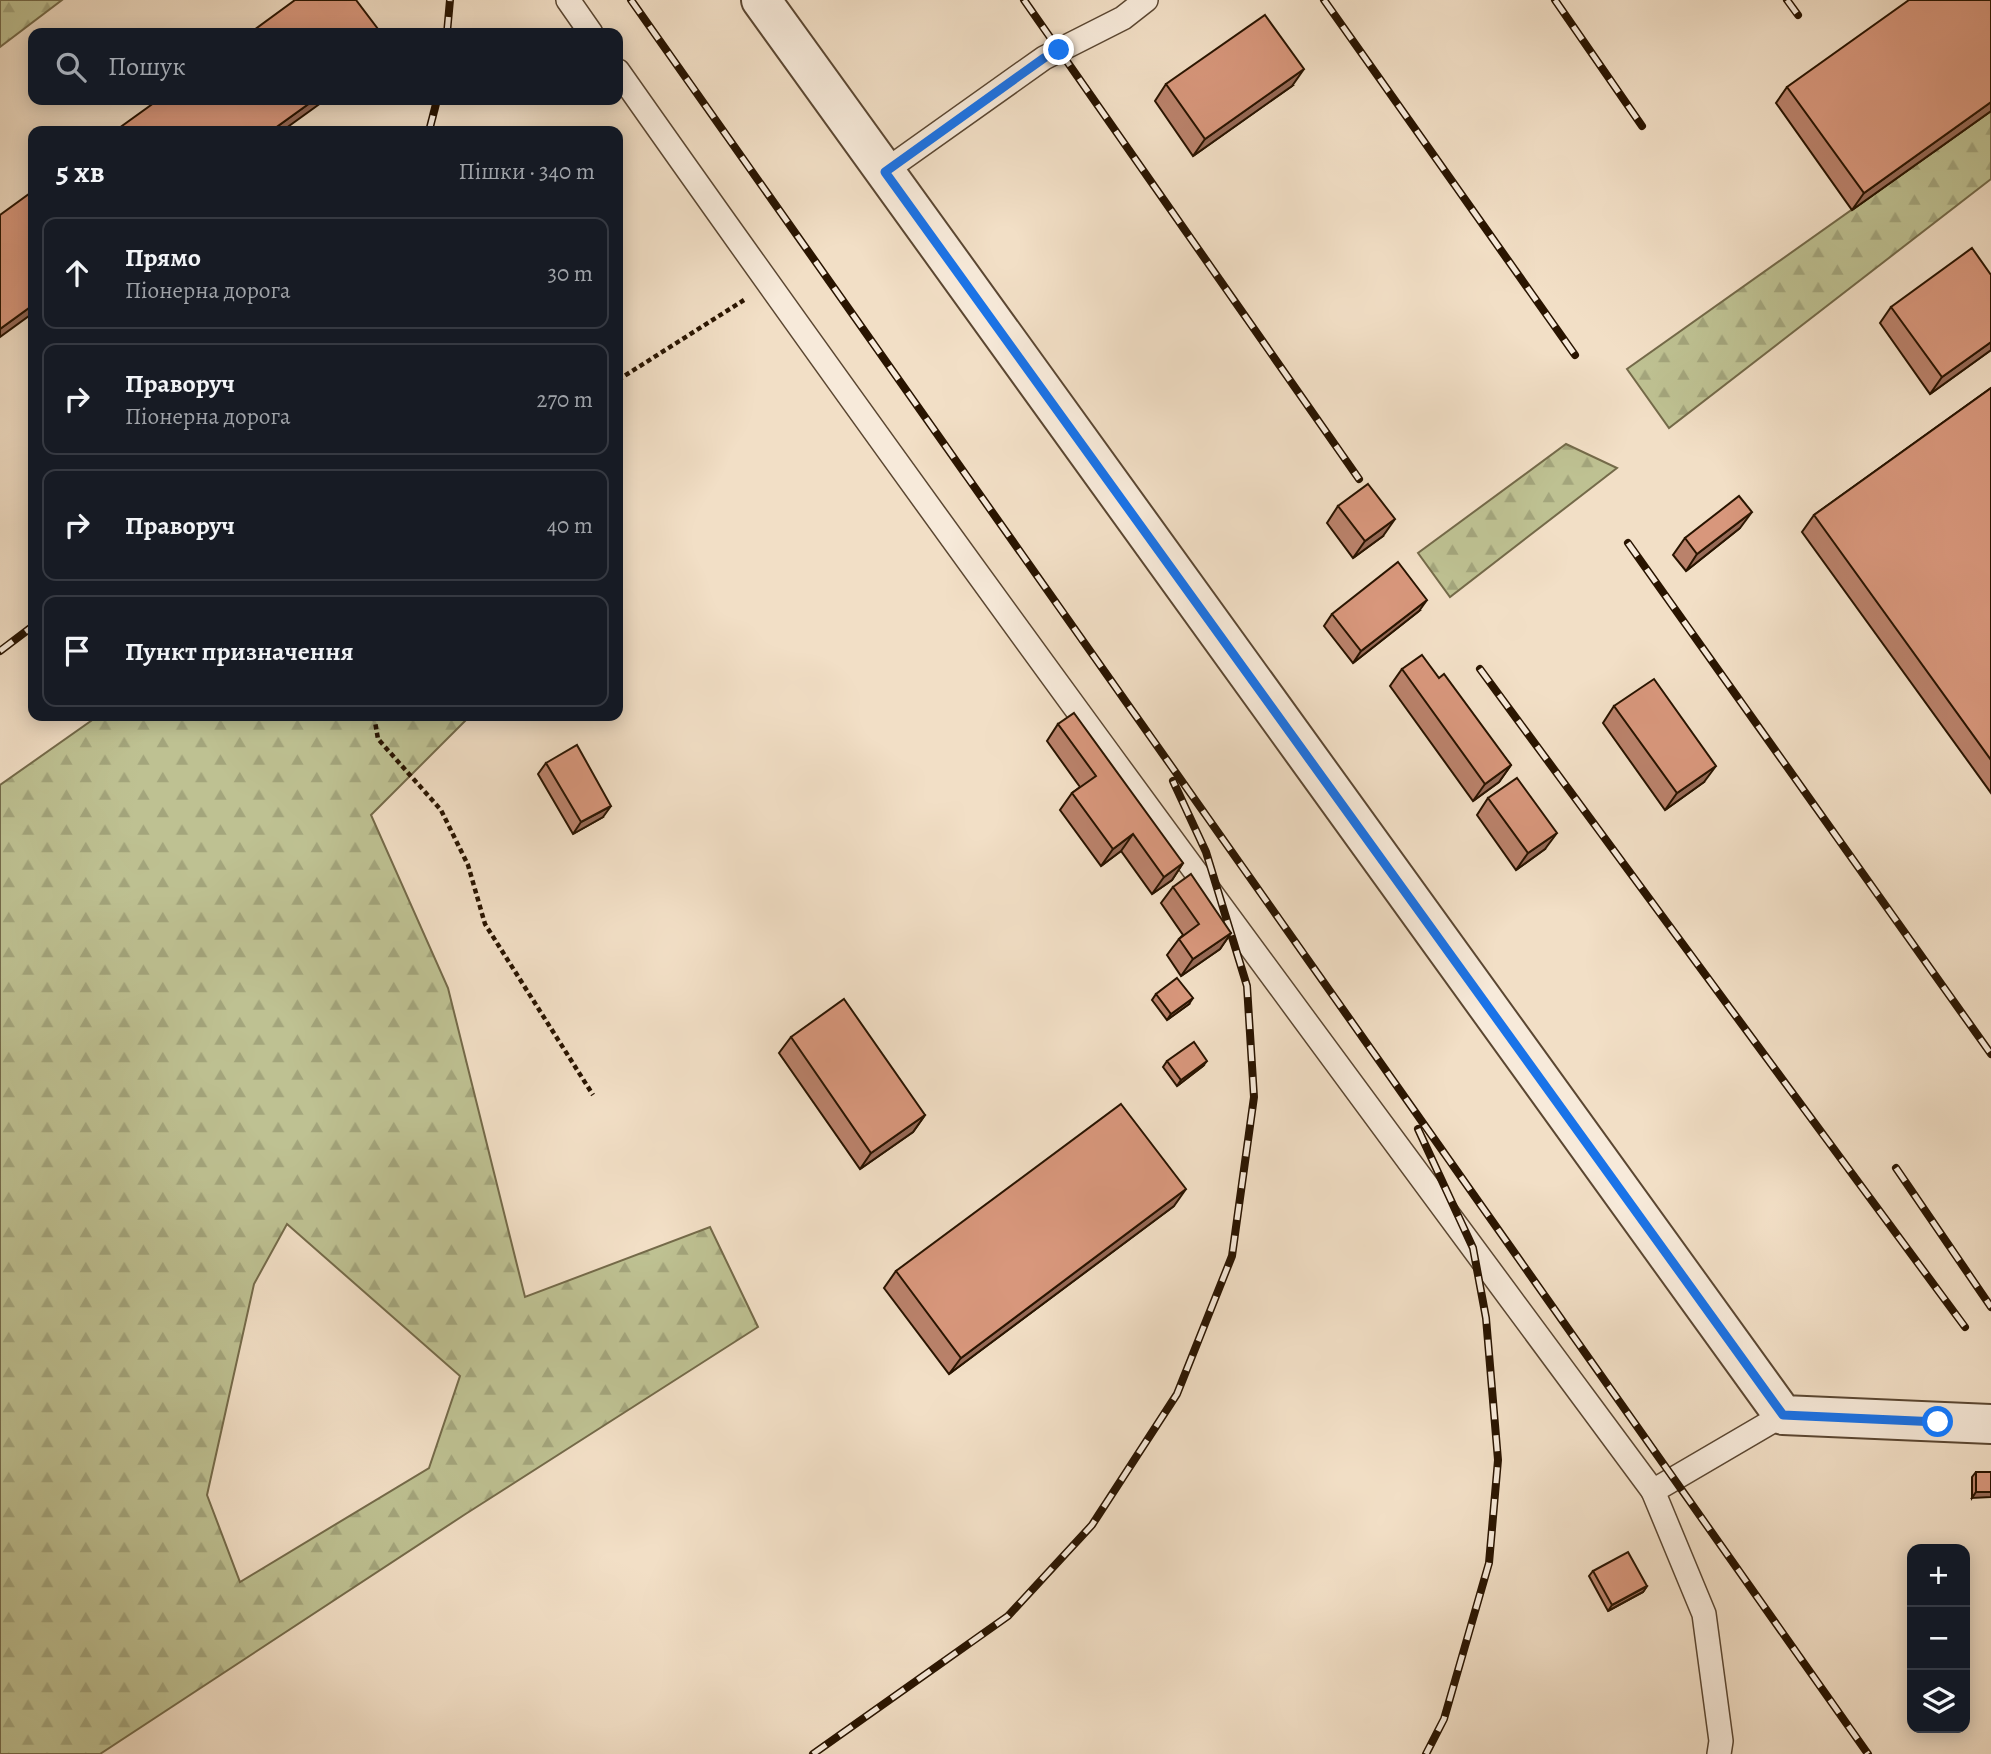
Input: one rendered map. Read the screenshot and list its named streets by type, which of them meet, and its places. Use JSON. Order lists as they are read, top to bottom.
{
  "page": {
    "search": "Пошук",
    "heading": ["5 хв", "Пішки · 340 m"],
    "list": [
      ["Прямо", "Піонерна дорога", "30 m"],
      ["Праворуч", "Піонерна дорога", "270 m"],
      ["Праворуч", "40 m"],
      "Пункт призначення"
    ],
    "map_buttons": ["+", "−"]
  }
}
